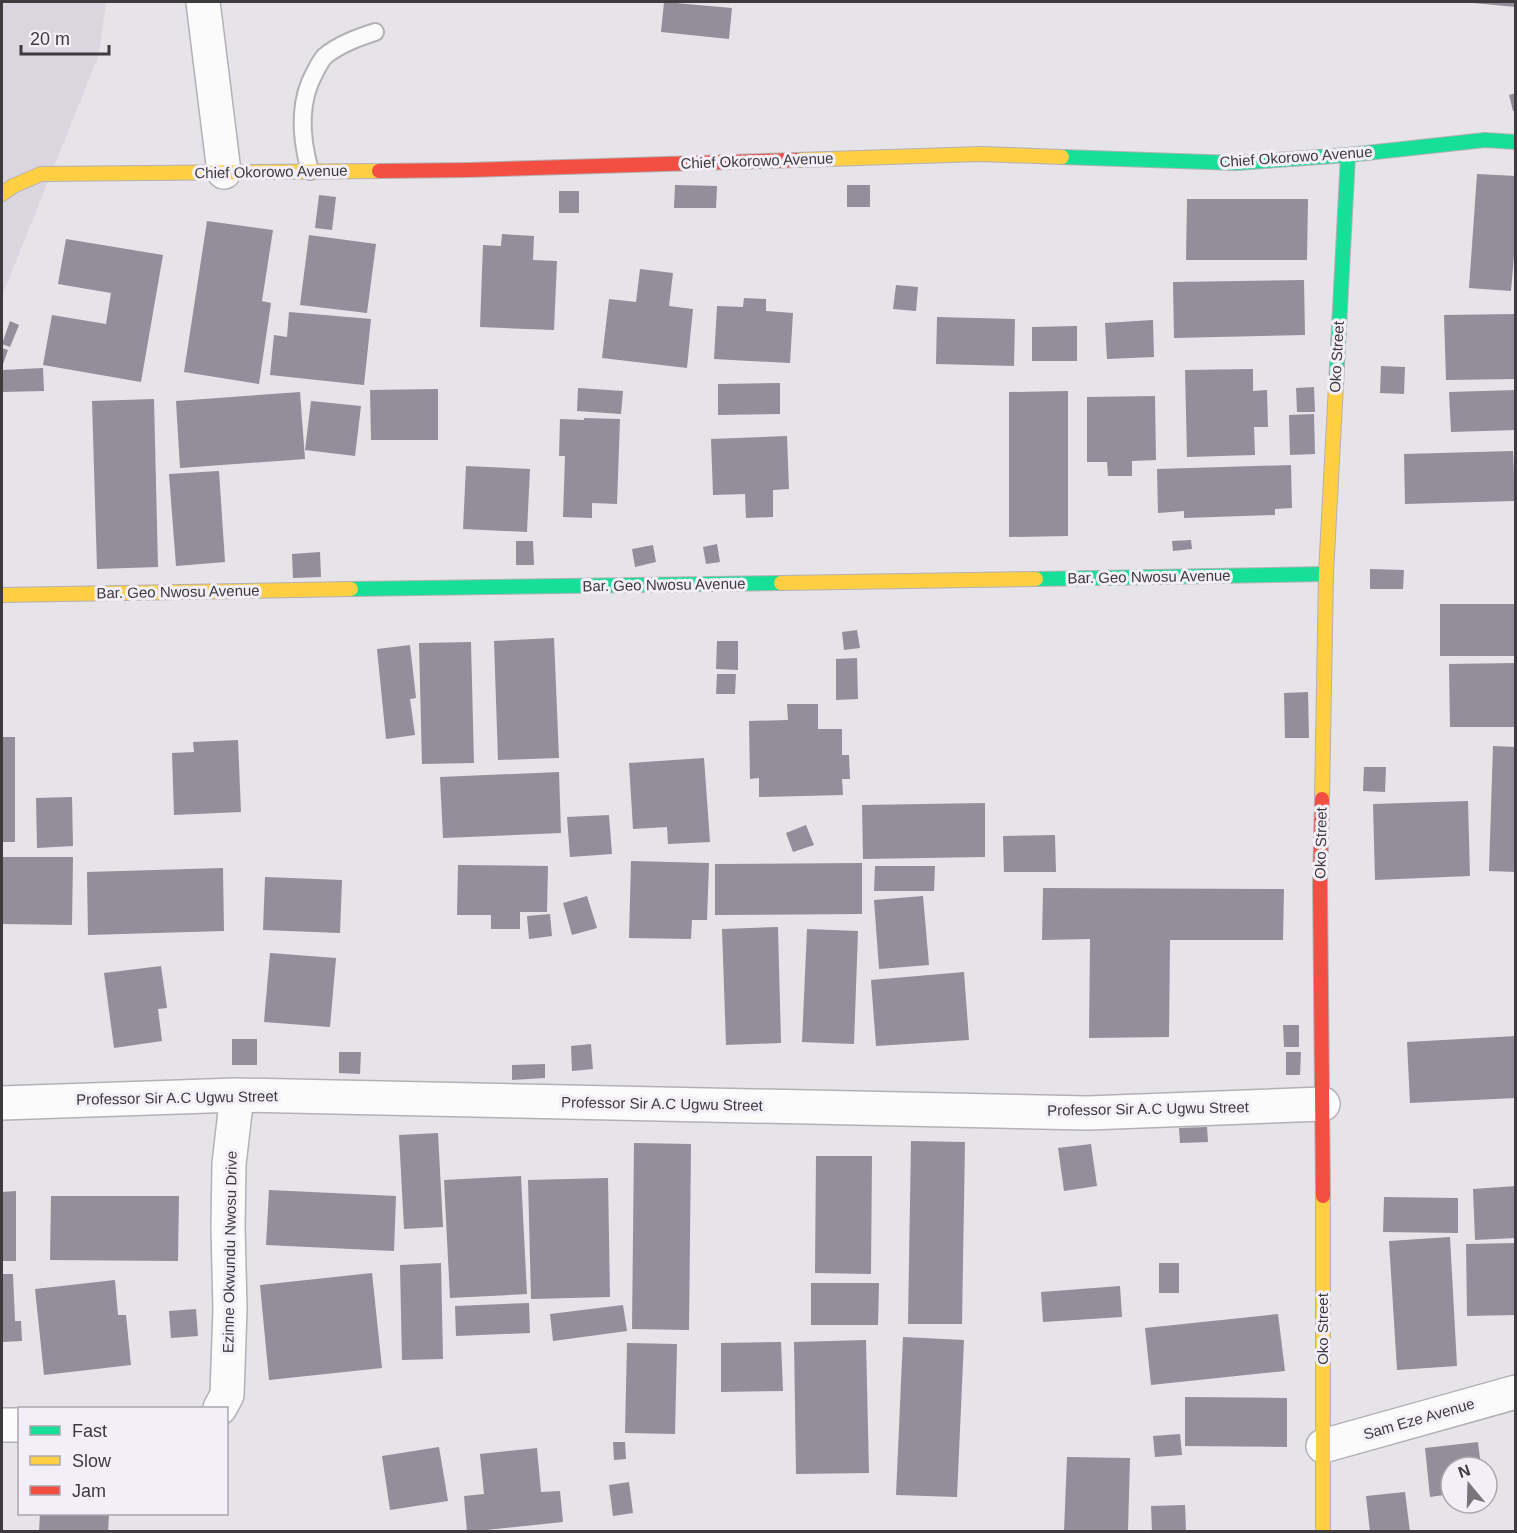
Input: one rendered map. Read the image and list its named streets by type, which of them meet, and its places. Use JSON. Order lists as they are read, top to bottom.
{
  "streets": {
    "street": [
      "Chief Okorowo Avenue",
      "Oko Street",
      "Bar. Geo Nwosu Avenue",
      "Professor Sir A.C Ugwu Street",
      "Ezinne Okwundu Nwosu Drive",
      "Sam Eze Avenue"
    ]
  },
  "crossings": [
    ["Chief Okorowo Avenue", "Oko Street"],
    ["Oko Street", "Bar. Geo Nwosu Avenue"],
    ["Oko Street", "Professor Sir A.C Ugwu Street"],
    ["Oko Street", "Sam Eze Avenue"],
    ["Professor Sir A.C Ugwu Street", "Ezinne Okwundu Nwosu Drive"]
  ],
  "legend": ["Fast", "Slow", "Jam"],
  "scale_bar": "20 m",
  "north": "top"
}
